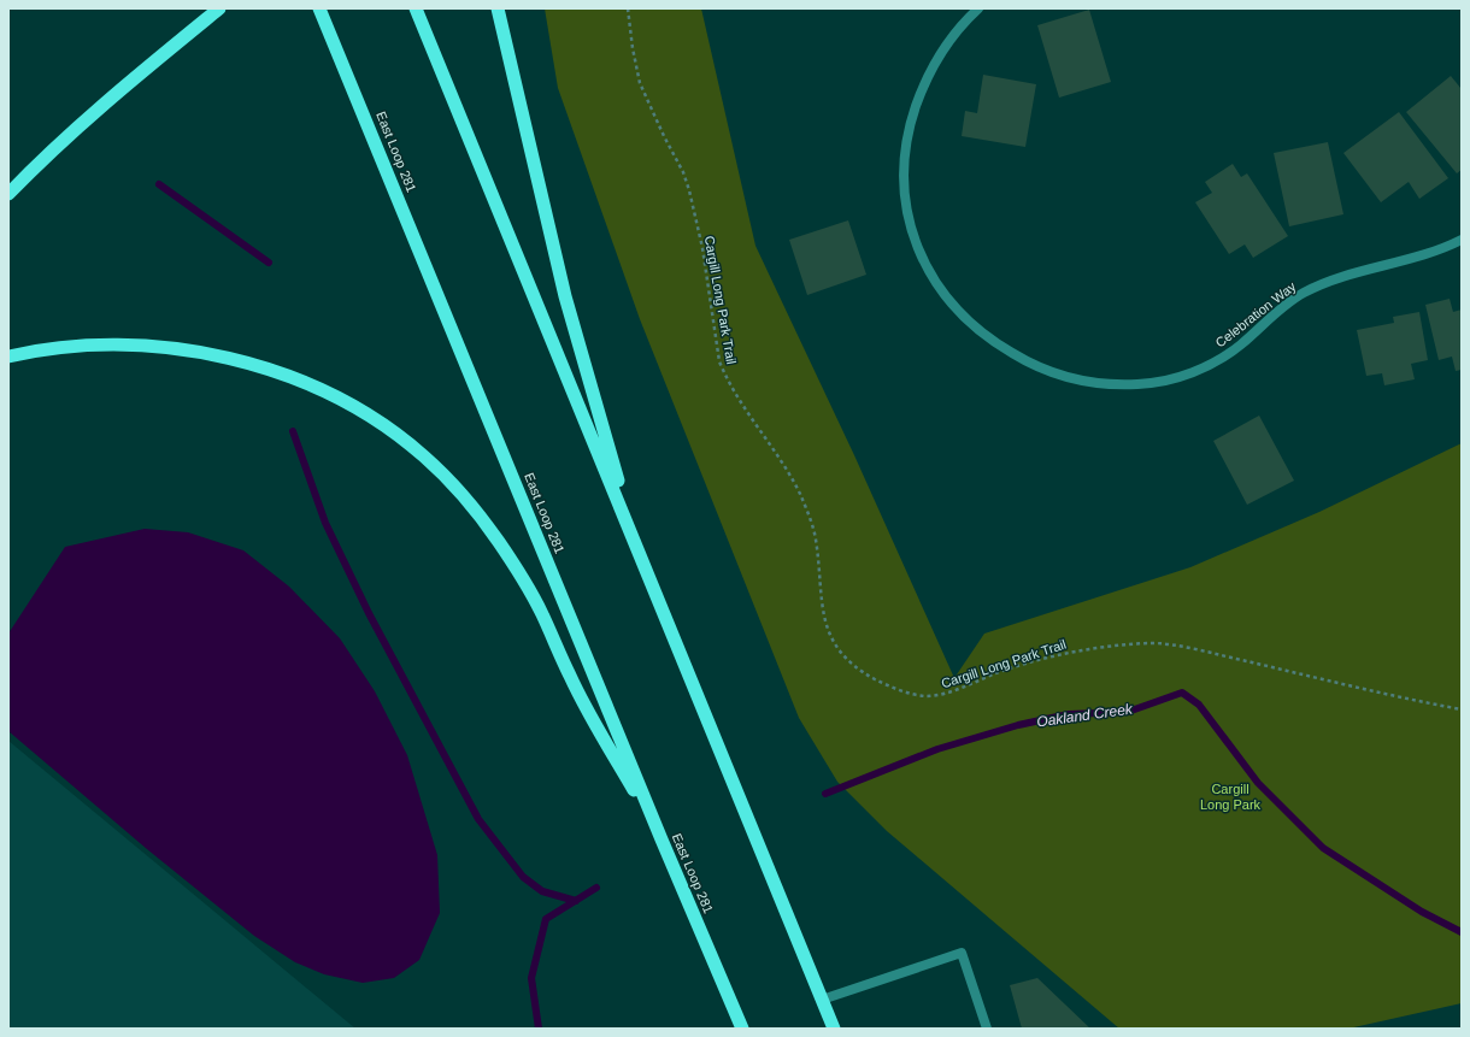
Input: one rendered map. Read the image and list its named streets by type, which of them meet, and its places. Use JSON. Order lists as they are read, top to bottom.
{
  "streets": {
    "highway": ["East Loop 281"],
    "street": ["Celebration Way"],
    "path": ["Cargill Long Park Trail"]
  },
  "water": ["Oakland Creek"],
  "parks": ["Cargill Long Park"]
}
